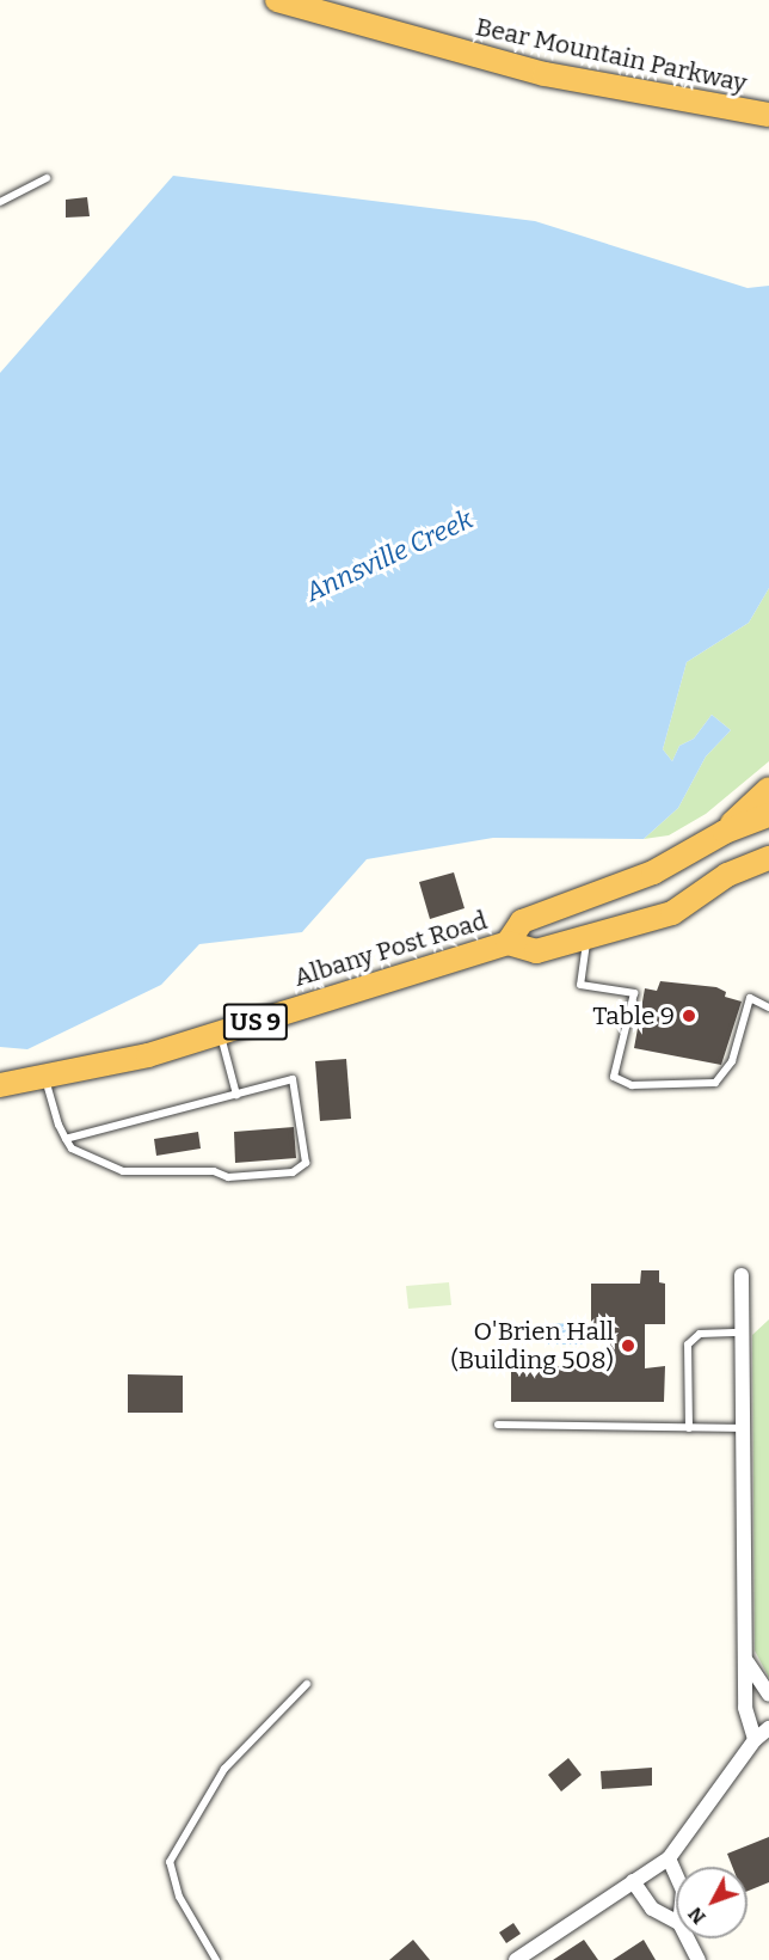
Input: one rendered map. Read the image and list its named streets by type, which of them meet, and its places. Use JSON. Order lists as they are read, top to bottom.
{
  "streets": {
    "highway": ["Bear Mountain Parkway", "Albany Post Road", "US 9"]
  },
  "water": ["Annsville Creek"],
  "places": ["Table 9", "O'Brien Hall (Building 508)"],
  "north": "bottom left"
}
